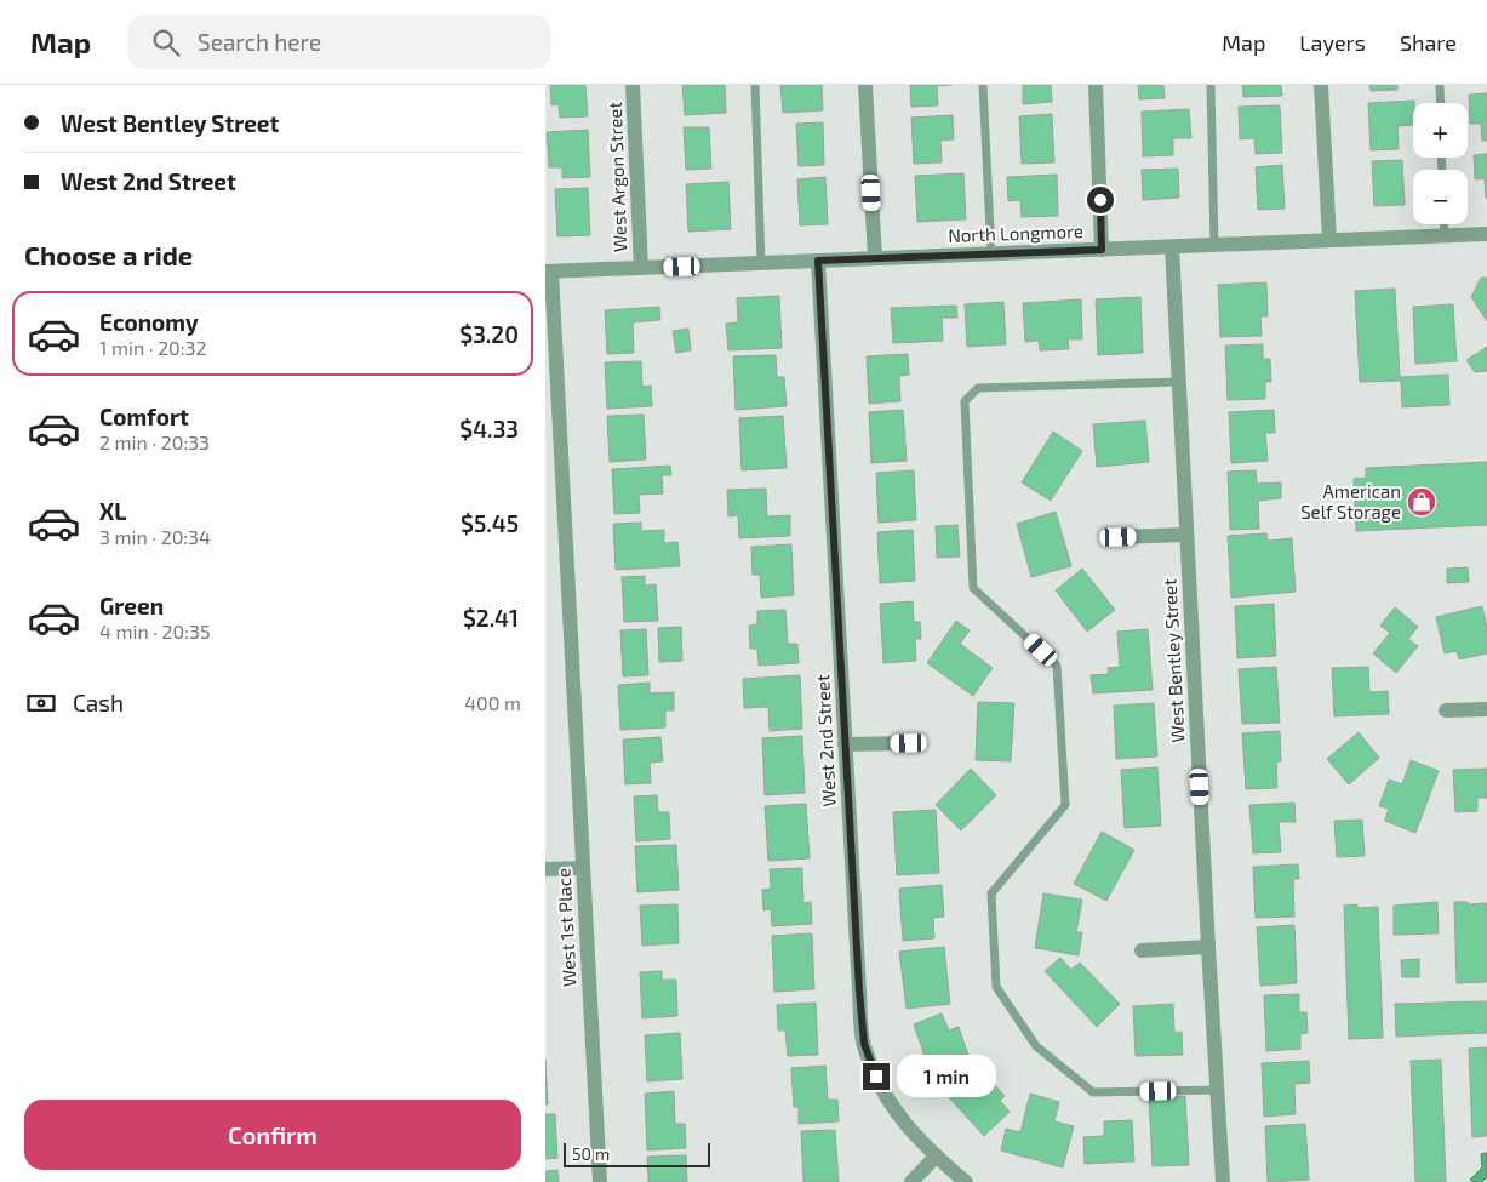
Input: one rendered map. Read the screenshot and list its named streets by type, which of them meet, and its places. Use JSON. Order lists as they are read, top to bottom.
{
  "streets": {
    "street": [
      "West Argon Street",
      "North Longmore",
      "West Bentley Street",
      "West 2nd Street",
      "West 1st Place"
    ]
  },
  "crossings": [
    ["West Argon Street", "North Longmore"],
    ["North Longmore", "West Bentley Street"],
    ["North Longmore", "West 2nd Street"],
    ["North Longmore", "West 1st Place"]
  ],
  "places": {
    "shop": ["American Self Storage"]
  },
  "scale_bar": "50 m",
  "page": {
    "header": "Map",
    "search": "Search here",
    "nav": ["Map", "Layers", "Share"],
    "banner": ["West Bentley Street", "West 2nd Street"],
    "map_buttons": ["+", "−"],
    "heading": "Choose a ride",
    "list": [
      {
        "name": "Economy",
        "note": "1 min · 20:32",
        "value": "$3.20"
      },
      {
        "name": "Comfort",
        "note": "2 min · 20:33",
        "value": "$4.33"
      },
      {
        "name": "XL",
        "note": "3 min · 20:34",
        "value": "$5.45"
      },
      {
        "name": "Green",
        "note": "4 min · 20:35",
        "value": "$2.41"
      }
    ],
    "pay": ["Cash", "400 m"],
    "bubble": "1 min",
    "buttons": "Confirm",
    "scale": "50 m"
  }
}
